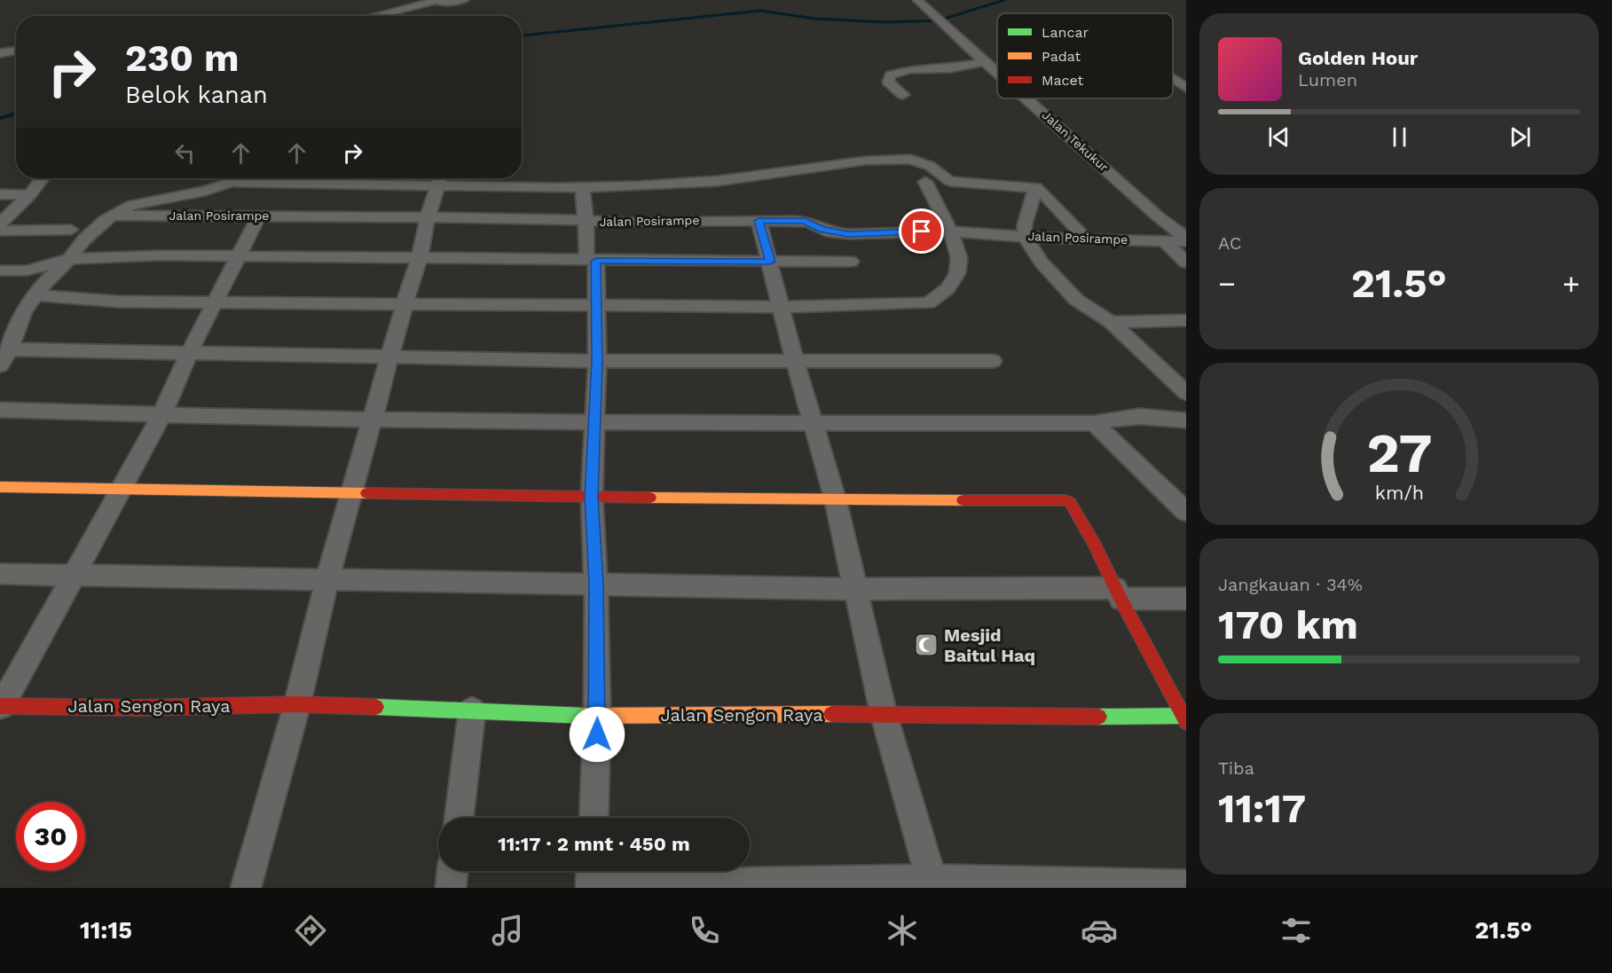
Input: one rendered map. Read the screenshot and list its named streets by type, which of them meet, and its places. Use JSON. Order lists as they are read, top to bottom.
{
  "streets": {
    "street": ["Jalan Tekukur", "Jalan Posirampe", "Jalan Sengon Raya"]
  },
  "crossings": [
    ["Jalan Tekukur", "Jalan Posirampe"]
  ],
  "places": {
    "mosque": ["Mesjid Baitul Haq"]
  },
  "legend": ["Lancar", "Padat", "Macet"],
  "page": {
    "turn": ["230 m", "Belok kanan"],
    "song": ["Golden Hour", "Lumen"],
    "tile": [
      "AC",
      ["Jangkauan · 34%", "170 km"],
      ["Tiba", "11:17"]
    ],
    "heat": ["−", "21.5°", "+"],
    "limit": "30",
    "trip": "11:17 · 2 mnt · 450 m",
    "tabs": ["11:15", "21.5°"],
    "gauge": ["27", "km/h"]
  }
}
